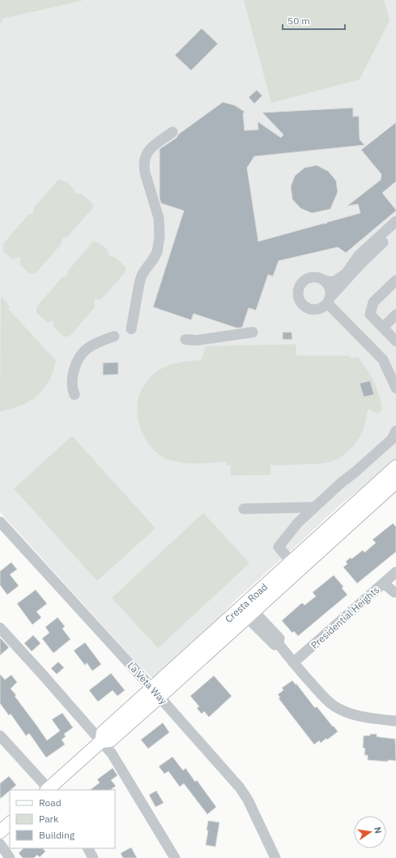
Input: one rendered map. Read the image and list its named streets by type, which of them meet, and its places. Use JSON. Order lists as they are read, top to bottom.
{
  "streets": {
    "main road": ["Cresta Road"],
    "street": ["Presidential Heights", "La Veta Way"]
  },
  "crossings": [
    ["Cresta Road", "La Veta Way"]
  ],
  "legend": ["Road", "Park", "Building"],
  "scale_bar": "50 m",
  "north": "right"
}
